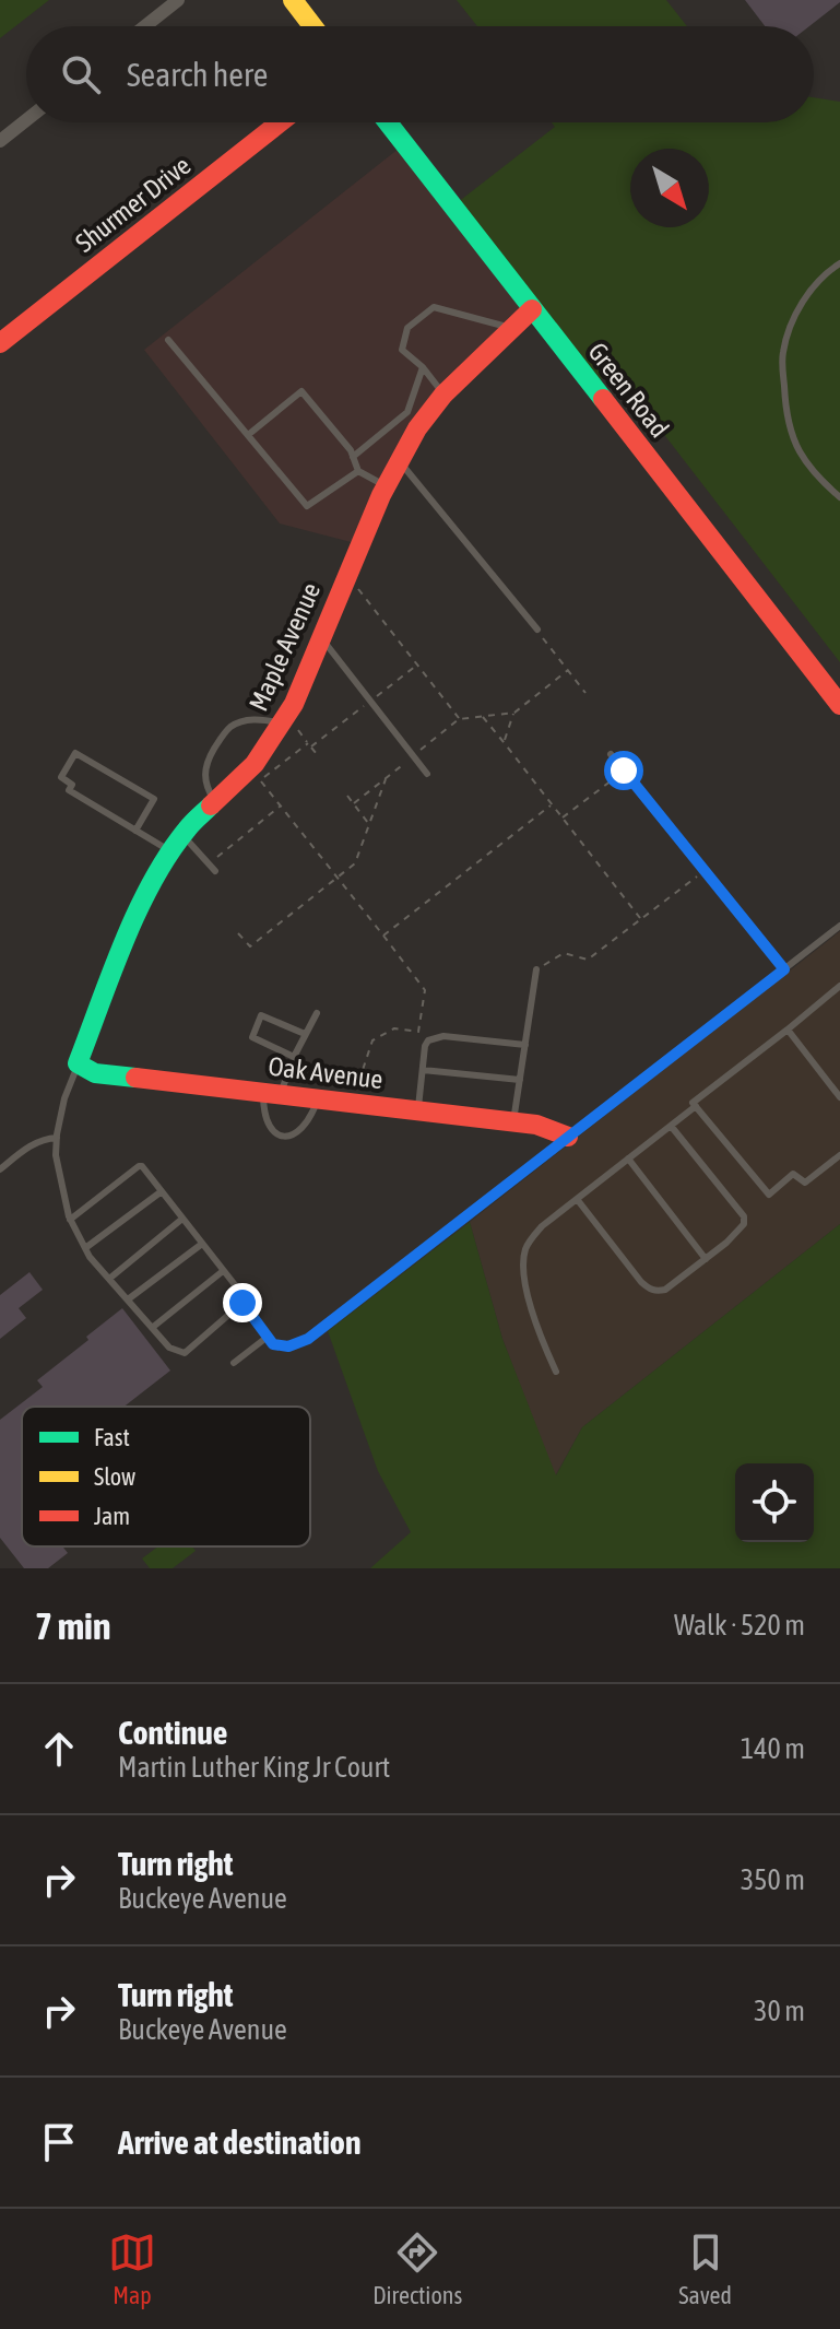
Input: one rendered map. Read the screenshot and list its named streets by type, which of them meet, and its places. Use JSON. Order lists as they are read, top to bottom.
{
  "streets": {
    "street": [
      "Shurmer Drive",
      "Green Road",
      "Maple Avenue",
      "Oak Avenue"
    ]
  },
  "crossings": [
    ["Green Road", "Maple Avenue"],
    ["Maple Avenue", "Oak Avenue"]
  ],
  "legend": ["Fast", "Slow", "Jam"],
  "north": "bottom right",
  "page": {
    "search": "Search here",
    "heading": ["7 min", "Walk · 520 m"],
    "list": [
      ["Continue", "Martin Luther King Jr Court", "140 m"],
      ["Turn right", "Buckeye Avenue", "350 m"],
      ["Turn right", "Buckeye Avenue", "30 m"],
      "Arrive at destination"
    ],
    "nav": ["Map", "Directions", "Saved"]
  }
}
